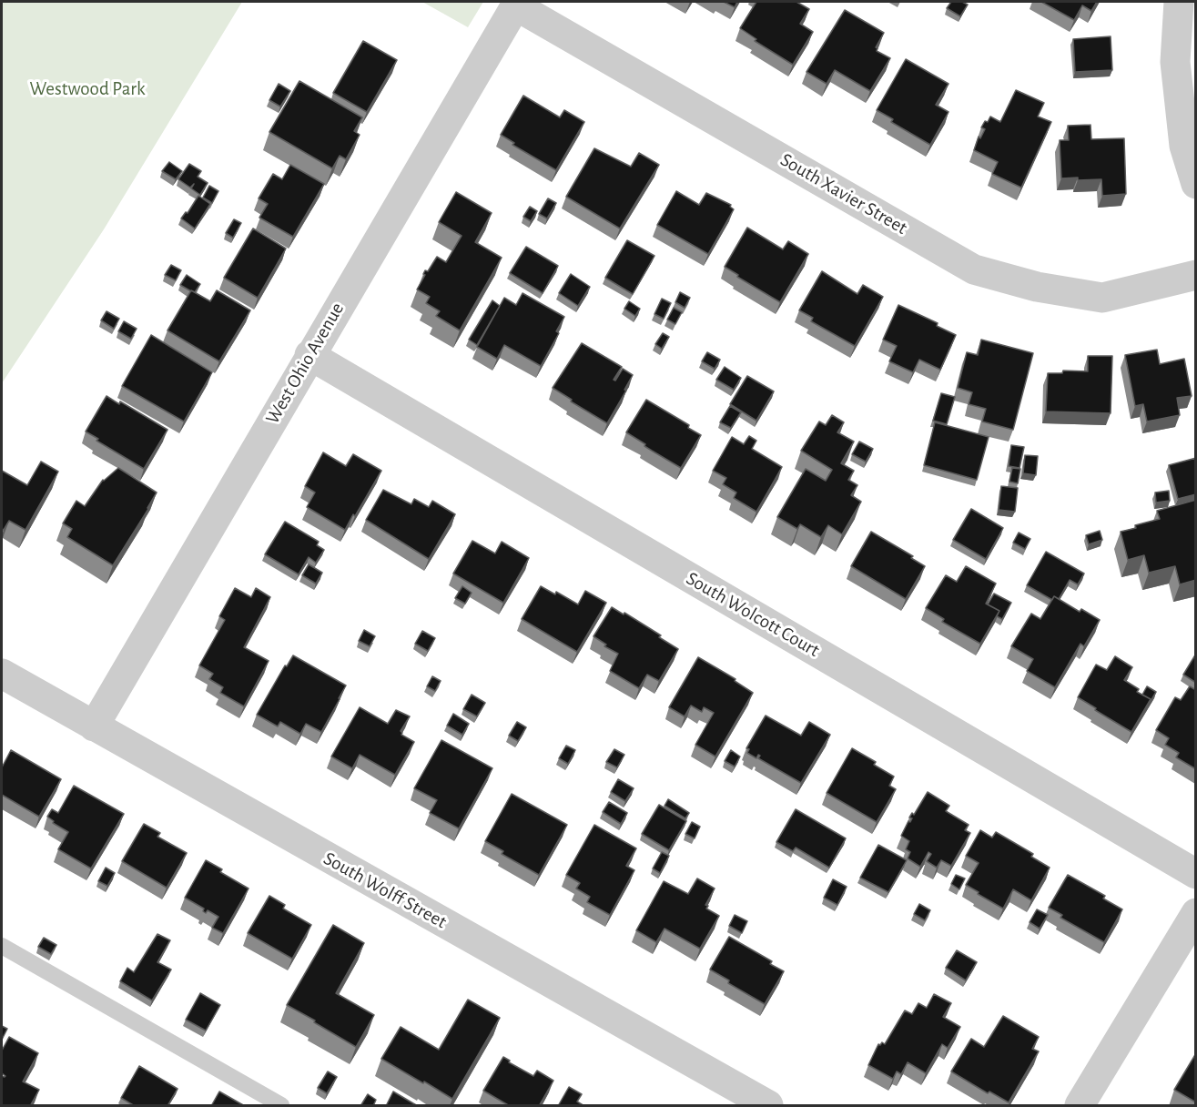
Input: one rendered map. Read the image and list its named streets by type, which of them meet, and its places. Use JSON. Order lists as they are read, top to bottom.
{
  "streets": {
    "street": [
      "South Xavier Street",
      "West Ohio Avenue",
      "South Wolcott Court",
      "South Wolff Street"
    ]
  },
  "crossings": [
    ["South Xavier Street", "West Ohio Avenue"],
    ["West Ohio Avenue", "South Wolcott Court"],
    ["West Ohio Avenue", "South Wolff Street"]
  ],
  "parks": ["Westwood Park"]
}
